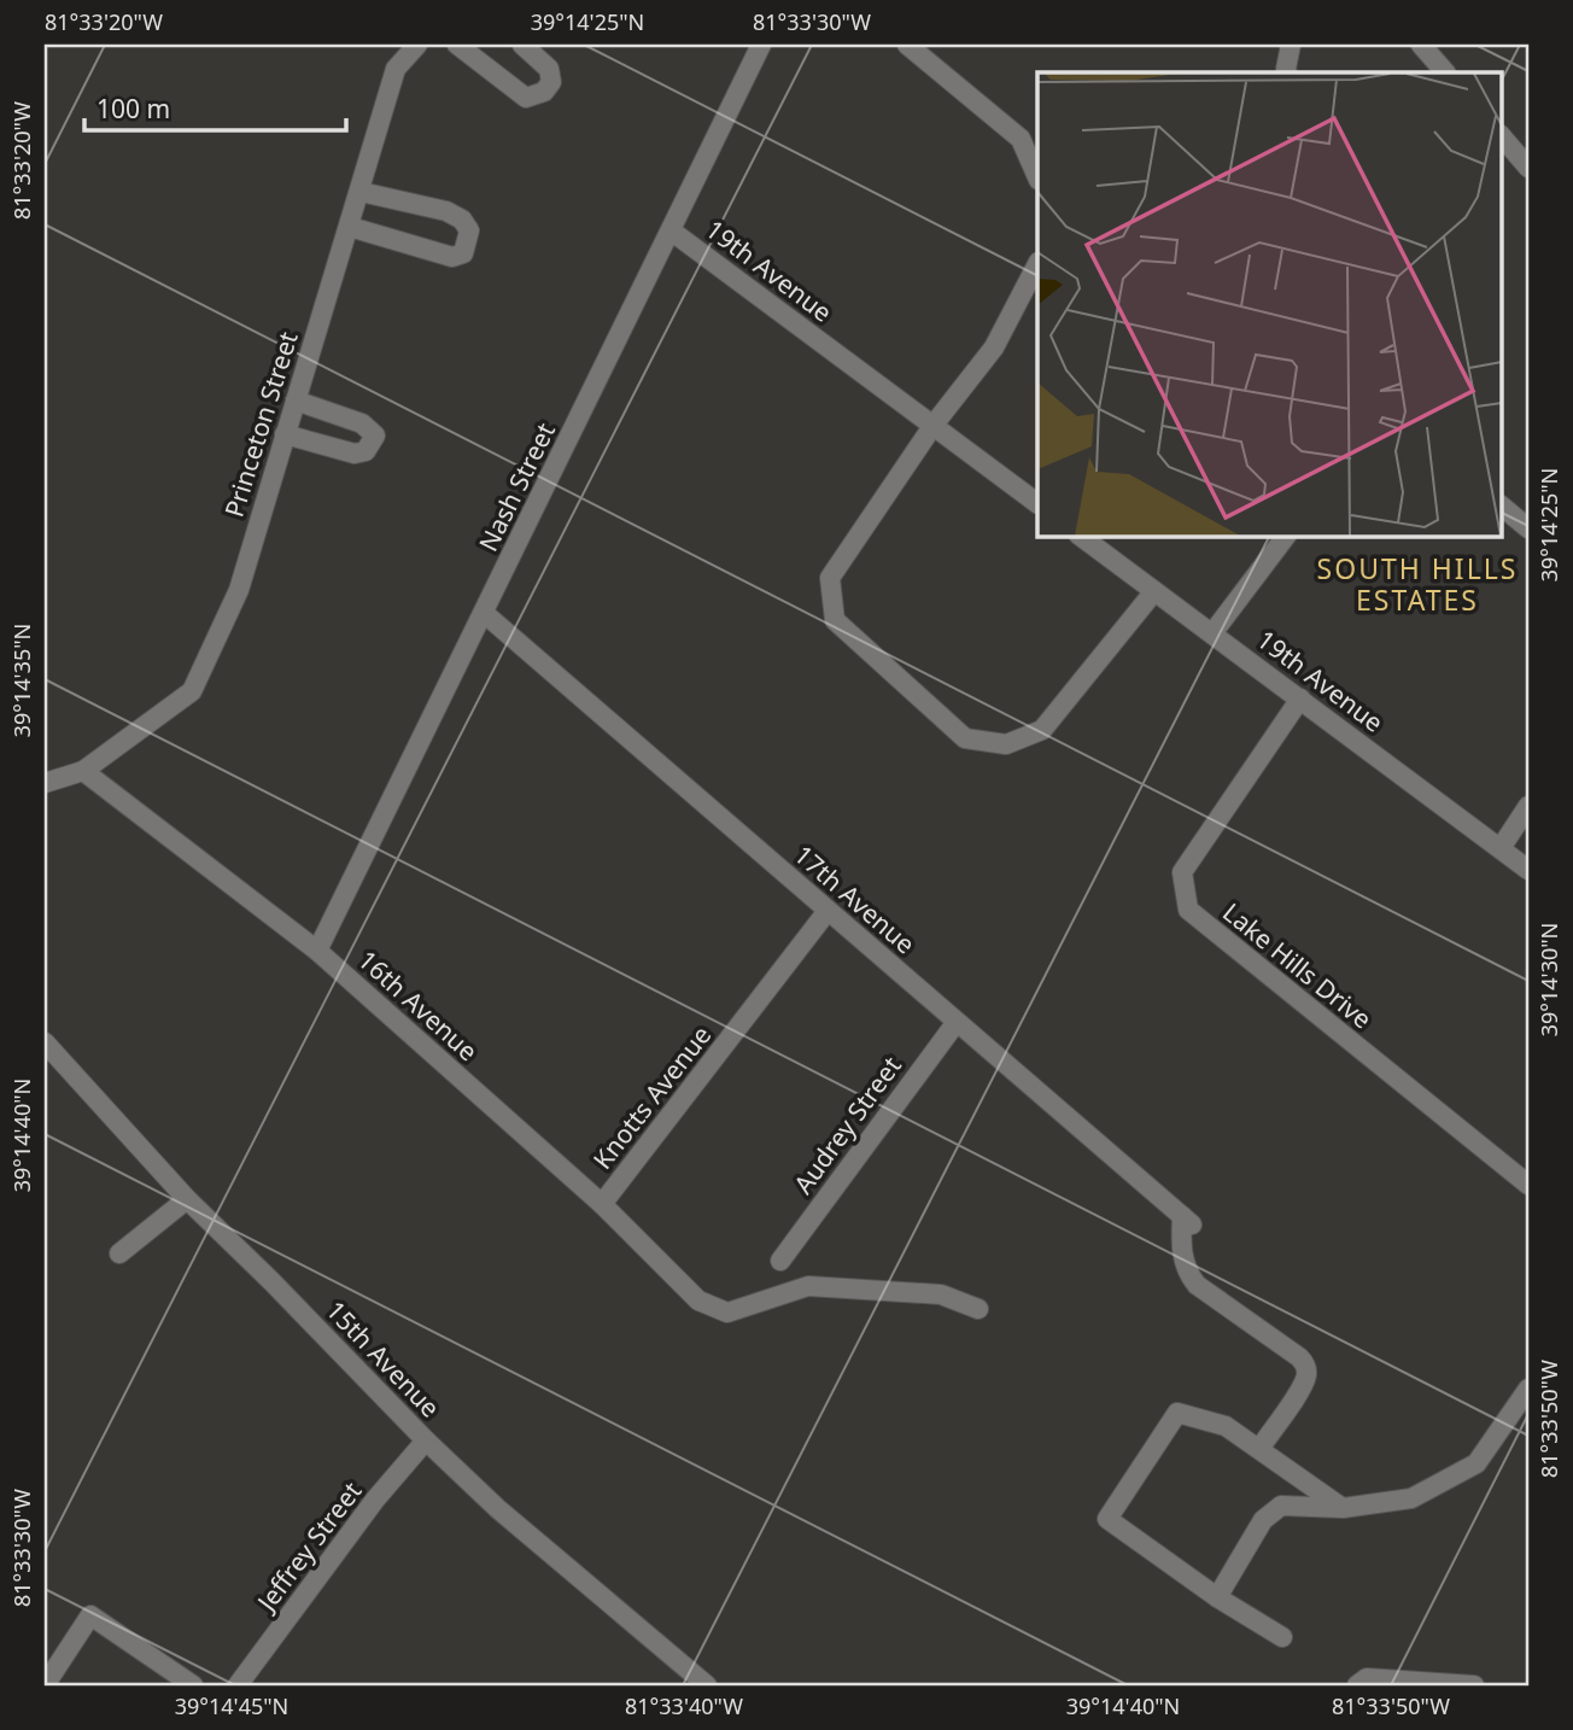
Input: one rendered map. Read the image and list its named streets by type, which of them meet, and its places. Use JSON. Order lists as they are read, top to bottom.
{
  "streets": {
    "street": [
      "19th Avenue",
      "Princeton Street",
      "Nash Street",
      "17th Avenue",
      "Lake Hills Drive",
      "16th Avenue",
      "Knotts Avenue",
      "Audrey Street",
      "15th Avenue",
      "Jeffrey Street"
    ]
  },
  "crossings": [
    ["19th Avenue", "Nash Street"],
    ["19th Avenue", "Lake Hills Drive"],
    ["Princeton Street", "16th Avenue"],
    ["Nash Street", "17th Avenue"],
    ["Nash Street", "16th Avenue"],
    ["17th Avenue", "Knotts Avenue"],
    ["17th Avenue", "Audrey Street"],
    ["16th Avenue", "Knotts Avenue"],
    ["15th Avenue", "Jeffrey Street"]
  ],
  "districts": ["SOUTH HILLS ESTATES"],
  "scale_bar": "100 m",
  "coordinates": [
    "81°33'20\"W",
    "39°14'25\"N",
    "81°33'30\"W",
    "39°14'35\"N",
    "39°14'30\"N",
    "39°14'40\"N",
    "81°33'50\"W",
    "39°14'45\"N",
    "81°33'40\"W"
  ]
}
